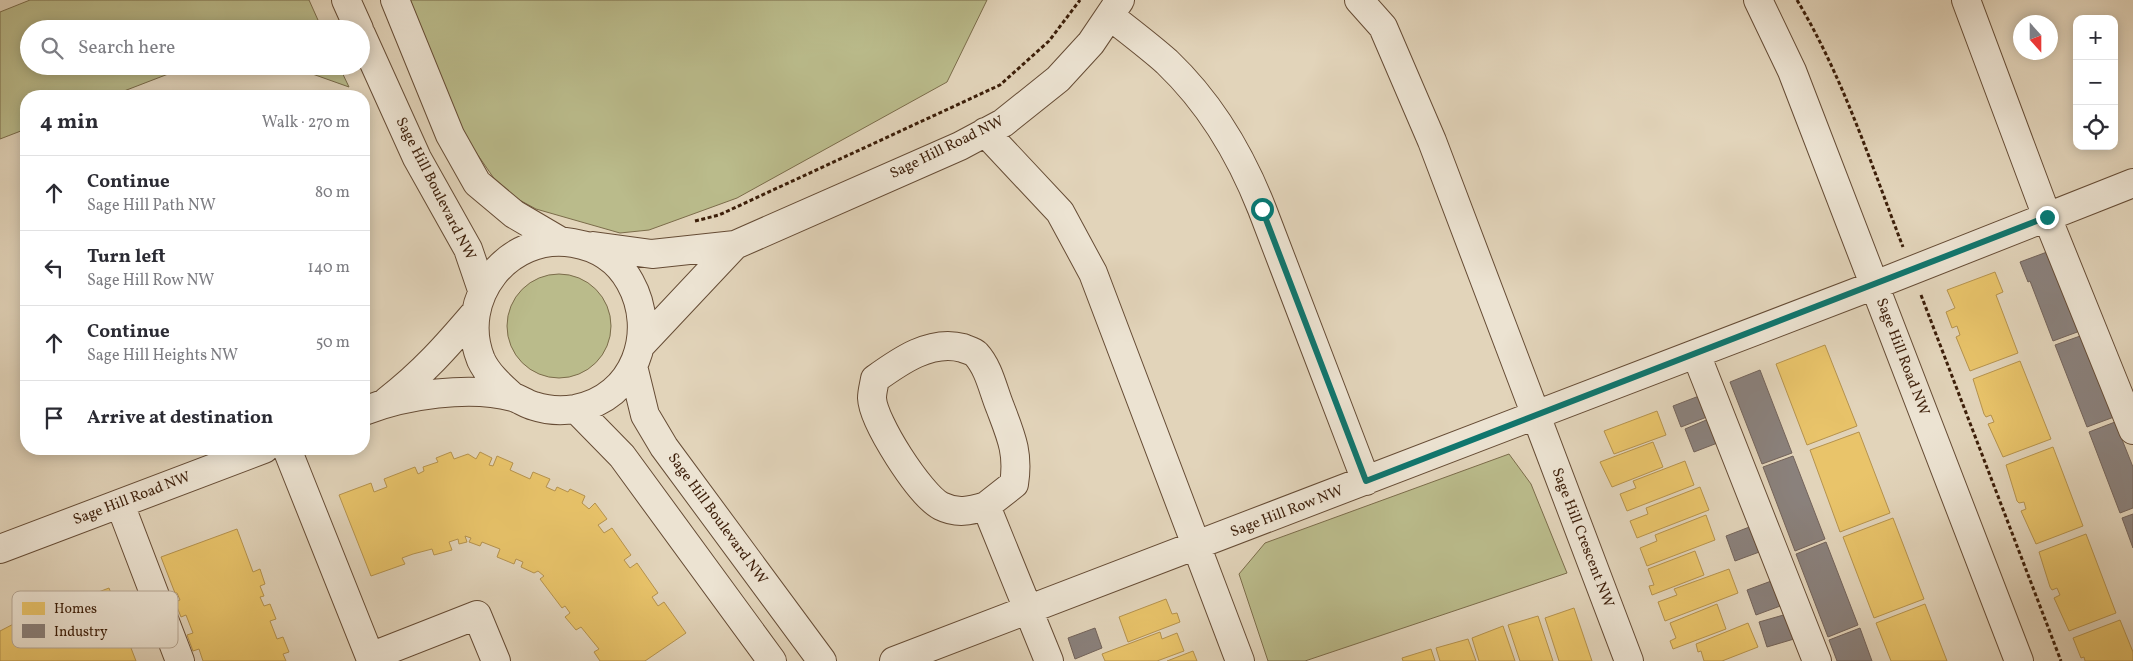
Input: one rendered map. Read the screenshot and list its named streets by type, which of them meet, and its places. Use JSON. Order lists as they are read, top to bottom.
{
  "streets": {
    "street": [
      "Sage Hill Road NW",
      "Sage Hill Boulevard NW",
      "Sage Hill Row NW",
      "Sage Hill Crescent NW"
    ]
  },
  "crossings": [
    ["Sage Hill Road NW", "Sage Hill Boulevard NW"],
    ["Sage Hill Road NW", "Sage Hill Row NW"],
    ["Sage Hill Row NW", "Sage Hill Crescent NW"]
  ],
  "legend": ["Homes", "Industry"],
  "north": "bottom",
  "page": {
    "map_buttons": ["+", "−"],
    "search": "Search here",
    "heading": ["4 min", "Walk · 270 m"],
    "list": [
      ["Continue", "Sage Hill Path NW", "80 m"],
      ["Turn left", "Sage Hill Row NW", "140 m"],
      ["Continue", "Sage Hill Heights NW", "50 m"],
      "Arrive at destination"
    ]
  }
}
